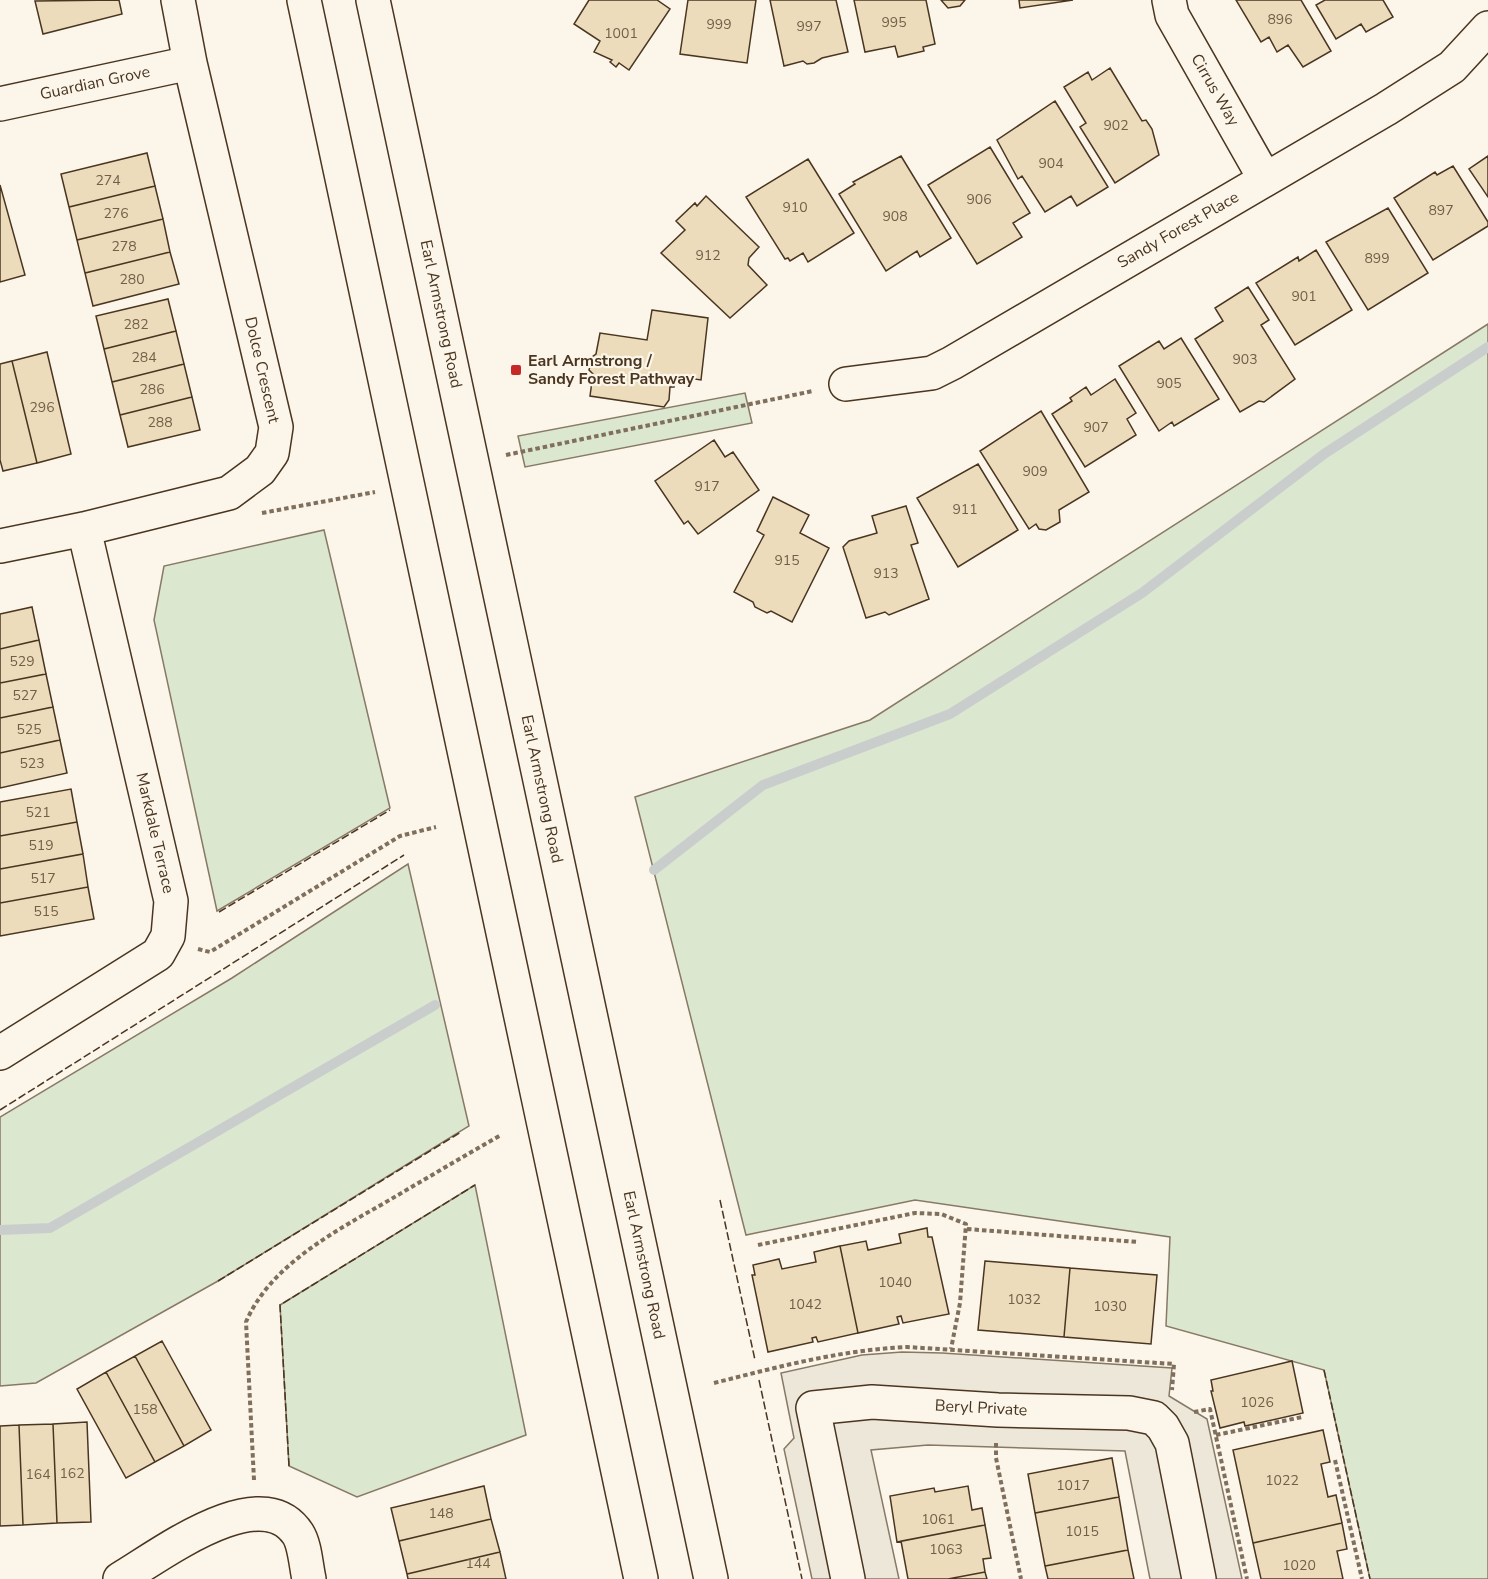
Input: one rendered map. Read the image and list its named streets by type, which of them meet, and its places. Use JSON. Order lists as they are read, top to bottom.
{
  "streets": {
    "street": [
      "Guardian Grove",
      "Cirrus Way",
      "Sandy Forest Place",
      "Earl Armstrong Road",
      "Dolce Crescent",
      "Markdale Terrace",
      "Beryl Private"
    ]
  },
  "crossings": [
    ["Guardian Grove", "Dolce Crescent"],
    ["Cirrus Way", "Sandy Forest Place"],
    ["Dolce Crescent", "Markdale Terrace"]
  ],
  "places": {
    "transit": ["Earl Armstrong / Sandy Forest Pathway"]
  },
  "house_numbers": [
    "896",
    "995",
    "999",
    "997",
    "1001",
    "902",
    "904",
    "274",
    "906",
    "910",
    "897",
    "276",
    "908",
    "278",
    "912",
    "899",
    "280",
    "901",
    "282",
    "284",
    "903",
    "905",
    "286",
    "296",
    "288",
    "907",
    "909",
    "917",
    "911",
    "915",
    "913",
    "529",
    "527",
    "525",
    "523",
    "521",
    "519",
    "517",
    "515",
    "1040",
    "1032",
    "1042",
    "1030",
    "1026",
    "158",
    "162",
    "164",
    "1022",
    "1017",
    "148",
    "1061",
    "1015",
    "1063",
    "144",
    "1020"
  ]
}
